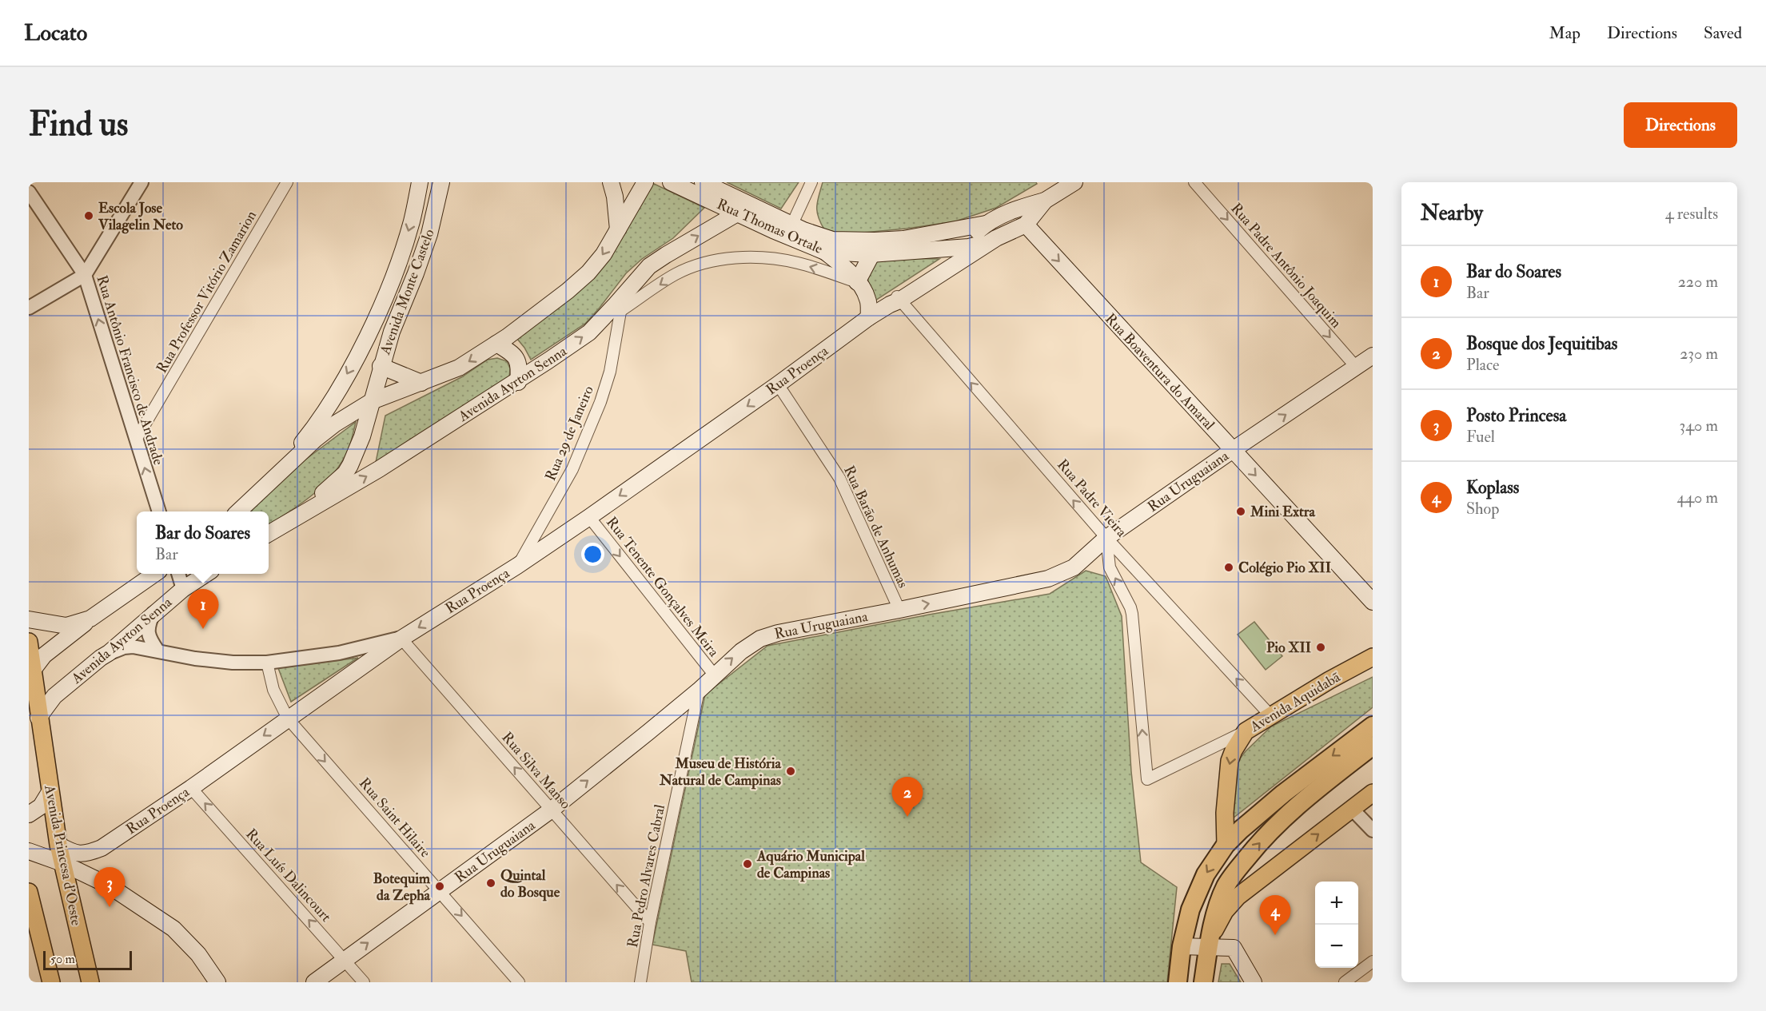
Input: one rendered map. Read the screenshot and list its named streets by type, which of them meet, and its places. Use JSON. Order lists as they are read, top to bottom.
{
  "streets": {
    "main road": [
      "Rua Thomas Ortale",
      "Avenida Monte Castelo",
      "Rua Proença",
      "Rua Boaventura do Amaral",
      "Avenida Ayrton Senna",
      "Rua Uruguaiana",
      "Avenida Aquidabã",
      "Avenida Princesa d'Oeste"
    ],
    "street": [
      "Rua Padre Antônio Joaquim",
      "Rua Professor Vitório Zamarion",
      "Rua Antônio Francisco de Andrade",
      "Rua 29 de Janeiro",
      "Rua Padre Vieira",
      "Rua Barão de Anhumas",
      "Rua Tenente Gonçalves Meira",
      "Rua Silva Manso",
      "Rua Saint Hilaire",
      "Rua Luís Dalincourt",
      "Rua Pedro Alvares Cabral"
    ]
  },
  "crossings": [
    ["Rua Thomas Ortale", "Rua Proença"],
    ["Rua Thomas Ortale", "Avenida Ayrton Senna"],
    ["Rua Padre Antônio Joaquim", "Rua Uruguaiana"],
    ["Rua Professor Vitório Zamarion", "Rua Antônio Francisco de Andrade"],
    ["Avenida Monte Castelo", "Avenida Ayrton Senna"],
    ["Rua Proença", "Rua Boaventura do Amaral"],
    ["Rua Proença", "Rua 29 de Janeiro"],
    ["Rua Proença", "Rua Padre Vieira"],
    ["Rua Proença", "Rua Barão de Anhumas"],
    ["Rua Proença", "Rua Tenente Gonçalves Meira"],
    ["Rua Proença", "Rua Silva Manso"],
    ["Rua Proença", "Rua Saint Hilaire"],
    ["Rua Proença", "Avenida Princesa d'Oeste"],
    ["Rua Proença", "Rua Luís Dalincourt"],
    ["Rua Boaventura do Amaral", "Rua Uruguaiana"],
    ["Avenida Ayrton Senna", "Rua 29 de Janeiro"],
    ["Avenida Ayrton Senna", "Avenida Princesa d'Oeste"],
    ["Rua Uruguaiana", "Rua Padre Vieira"],
    ["Rua Uruguaiana", "Rua Barão de Anhumas"],
    ["Rua Uruguaiana", "Rua Tenente Gonçalves Meira"],
    ["Rua Uruguaiana", "Rua Silva Manso"],
    ["Rua Uruguaiana", "Rua Saint Hilaire"],
    ["Rua Uruguaiana", "Rua Luís Dalincourt"],
    ["Rua Uruguaiana", "Rua Pedro Alvares Cabral"],
    ["Rua Padre Vieira", "Avenida Aquidabã"],
    ["Rua Silva Manso", "Rua Pedro Alvares Cabral"]
  ],
  "one_way": [
    "Rua Padre Antônio Joaquim",
    "Rua Antônio Francisco de Andrade",
    "Rua Boaventura do Amaral",
    "Rua Uruguaiana",
    "Rua Padre Vieira",
    "Rua Tenente Gonçalves Meira",
    "Avenida Aquidabã",
    "Rua Silva Manso",
    "Rua Saint Hilaire",
    "Rua Luís Dalincourt"
  ],
  "places": [
    "Escola Jose Vilagelin Neto",
    "Mini Extra",
    "Colégio Pio XII",
    "Pio XII",
    "Museu de História Natural de Campinas",
    "Aquário Municipal de Campinas",
    "Quintal do Bosque",
    "Botequim da Zepha"
  ],
  "scale_bar": "50 m",
  "page": {
    "header": "Locato",
    "nav": ["Map", "Directions", "Saved"],
    "buttons": "Directions",
    "title": "Find us",
    "heading": ["Nearby", "4 results"],
    "list": [
      {
        "mark": "1",
        "name": "Bar do Soares",
        "note": "Bar",
        "value": "220 m"
      },
      {
        "mark": "2",
        "name": "Bosque dos Jequitibas",
        "note": "Place",
        "value": "230 m"
      },
      {
        "mark": "3",
        "name": "Posto Princesa",
        "note": "Fuel",
        "value": "340 m"
      },
      {
        "mark": "4",
        "name": "Koplass",
        "note": "Shop",
        "value": "440 m"
      }
    ],
    "popup": ["Bar do Soares", "Bar"],
    "pins": [
      "1",
      "2",
      "3",
      "4"
    ],
    "map_buttons": ["+", "−"],
    "scale": "50 m"
  }
}
